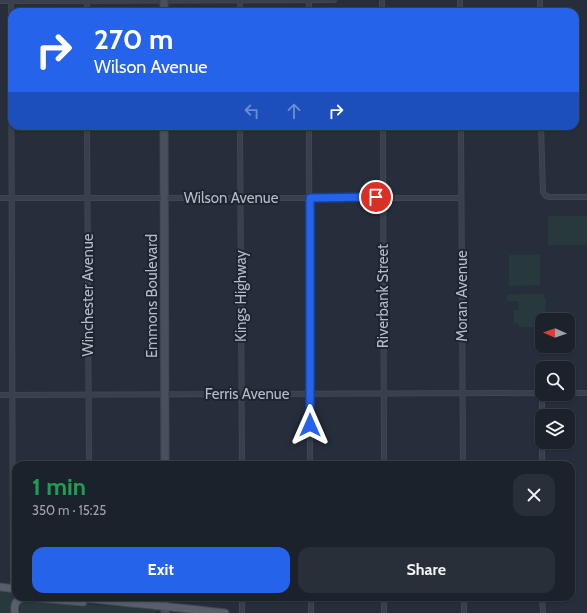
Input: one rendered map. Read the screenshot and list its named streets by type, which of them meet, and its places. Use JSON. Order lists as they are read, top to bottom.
{
  "streets": {
    "street": [
      "Wilson Avenue",
      "Winchester Avenue",
      "Emmons Boulevard",
      "Kings Highway",
      "Riverbank Street",
      "Moran Avenue",
      "Ferris Avenue"
    ]
  },
  "crossings": [
    ["Wilson Avenue", "Winchester Avenue"],
    ["Wilson Avenue", "Emmons Boulevard"],
    ["Wilson Avenue", "Kings Highway"],
    ["Wilson Avenue", "Riverbank Street"],
    ["Wilson Avenue", "Moran Avenue"],
    ["Winchester Avenue", "Ferris Avenue"],
    ["Emmons Boulevard", "Ferris Avenue"],
    ["Kings Highway", "Ferris Avenue"],
    ["Riverbank Street", "Ferris Avenue"],
    ["Moran Avenue", "Ferris Avenue"]
  ],
  "north": "left",
  "page": {
    "turn": ["270 m", "Wilson Avenue"],
    "heading": ["1 min", "350 m · 15:25"],
    "buttons": ["Exit", "Share"]
  }
}
